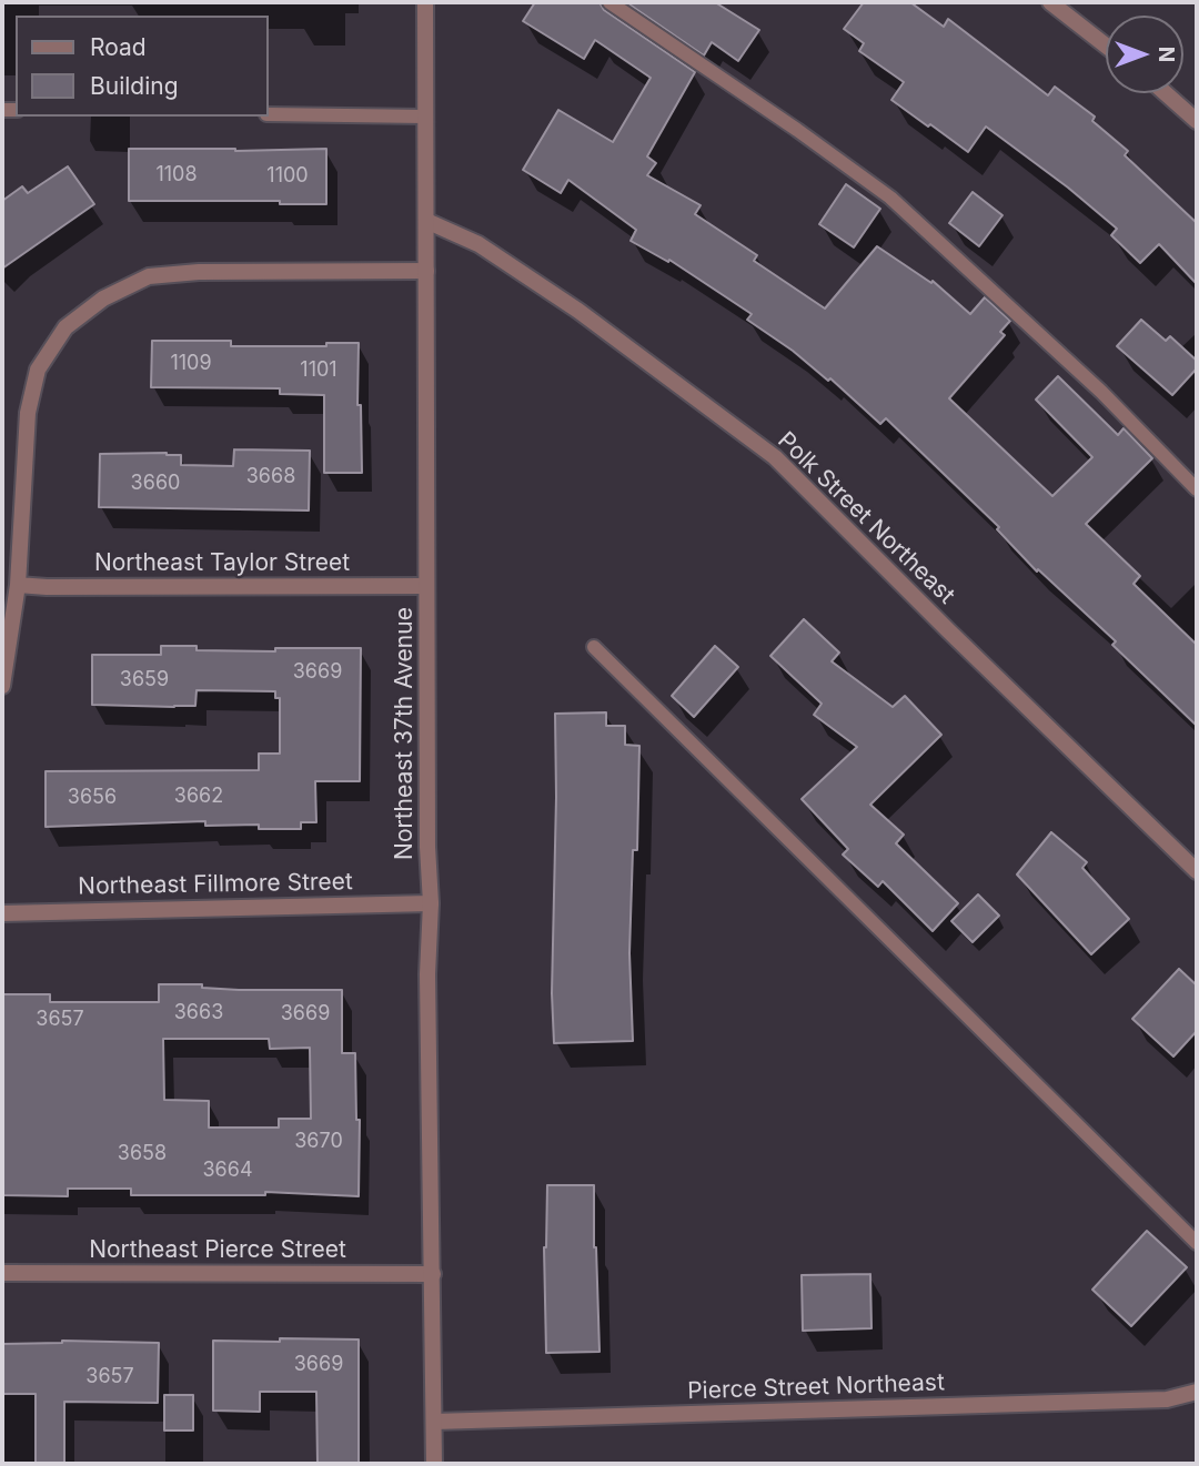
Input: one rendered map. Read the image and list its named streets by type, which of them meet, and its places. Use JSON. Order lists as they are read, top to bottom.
{
  "streets": {
    "street": [
      "Polk Street Northeast",
      "Northeast Taylor Street",
      "Northeast 37th Avenue",
      "Northeast Fillmore Street",
      "Northeast Pierce Street",
      "Pierce Street Northeast"
    ]
  },
  "crossings": [
    ["Polk Street Northeast", "Northeast 37th Avenue"],
    ["Northeast Taylor Street", "Northeast 37th Avenue"],
    ["Northeast 37th Avenue", "Northeast Fillmore Street"],
    ["Northeast 37th Avenue", "Northeast Pierce Street"],
    ["Northeast 37th Avenue", "Pierce Street Northeast"]
  ],
  "house_numbers": [
    "1108",
    "1100",
    "1109",
    "1101",
    "3668",
    "3660",
    "3669",
    "3659",
    "3662",
    "3656",
    "3663",
    "3669",
    "3657",
    "3670",
    "3658",
    "3664",
    "3669",
    "3657"
  ],
  "legend": ["Road", "Building"],
  "north": "right"
}
